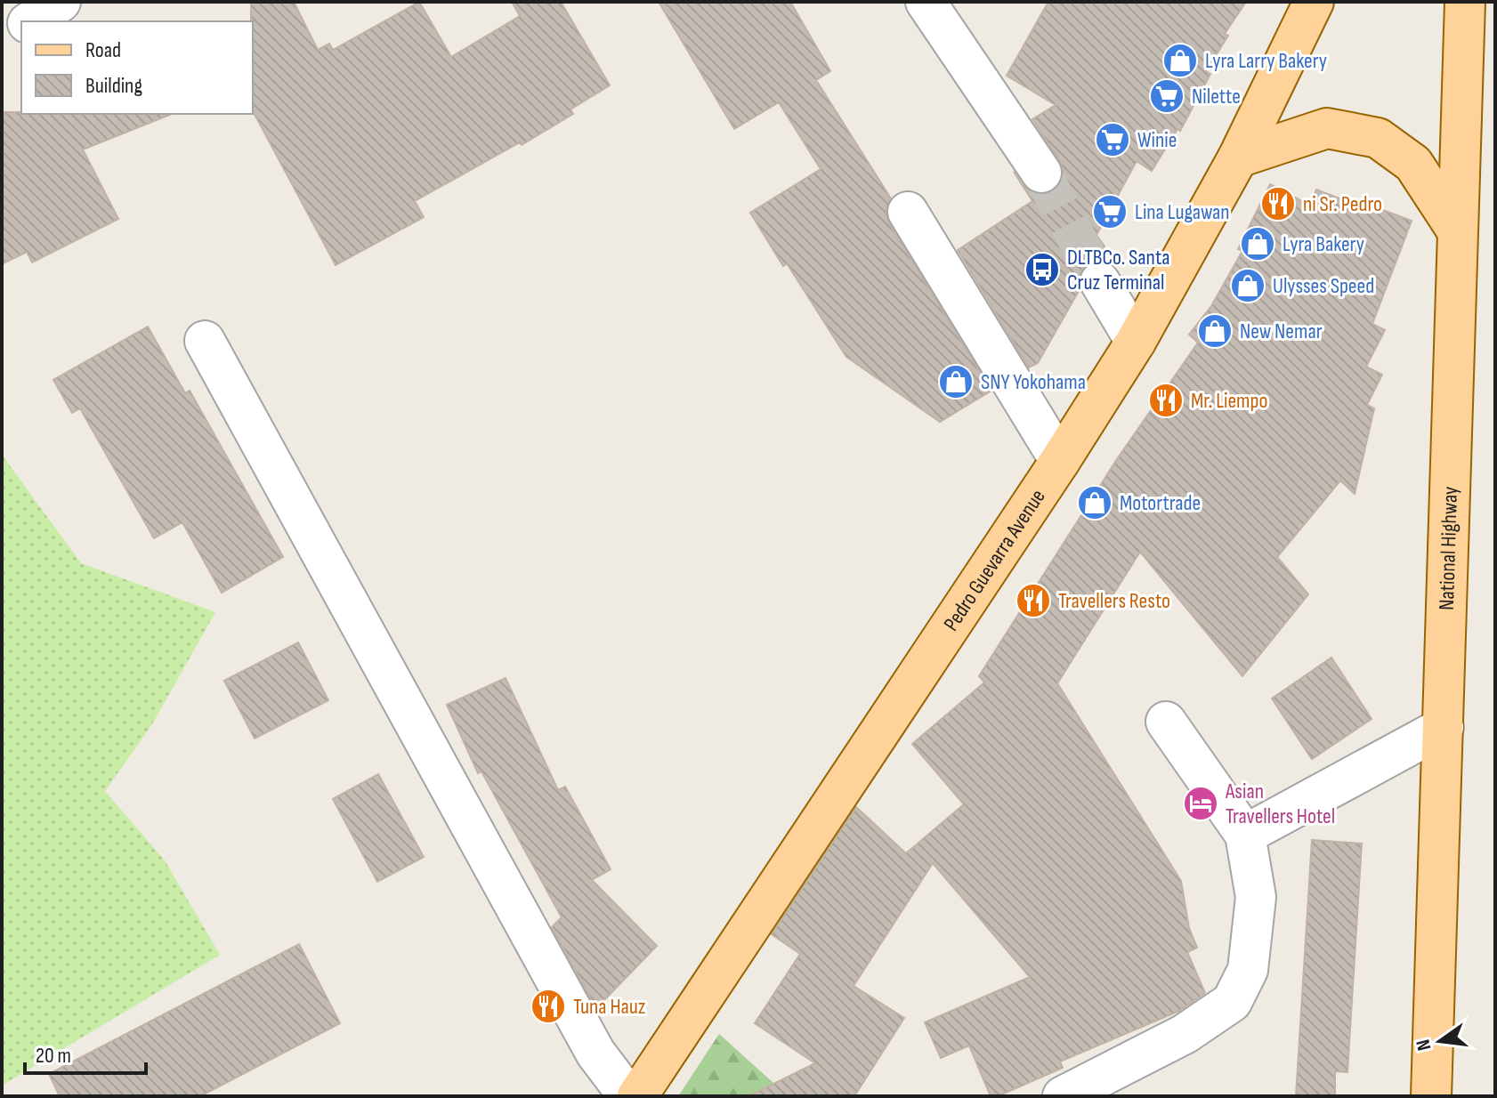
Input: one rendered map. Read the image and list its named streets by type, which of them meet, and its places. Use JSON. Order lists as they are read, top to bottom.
{
  "streets": {
    "main road": ["National Highway", "Pedro Guevarra Avenue"]
  },
  "places": {
    "shop": [
      "Lyra Larry Bakery",
      "Lyra Bakery",
      "Ulysses Speed",
      "New Nemar",
      "SNY Yokohama",
      "Motortrade"
    ],
    "supermarket": ["Nilette", "Winie", "Lina Lugawan"],
    "restaurant": [
      "ni Sr. Pedro",
      "Mr. Liempo",
      "Travellers Resto",
      "Tuna Hauz"
    ],
    "bus stop": ["DLTBCo. Santa Cruz Terminal"],
    "hotel": ["Asian Travellers Hotel"]
  },
  "legend": ["Road", "Building"],
  "scale_bar": "20 m",
  "north": "left"
}
